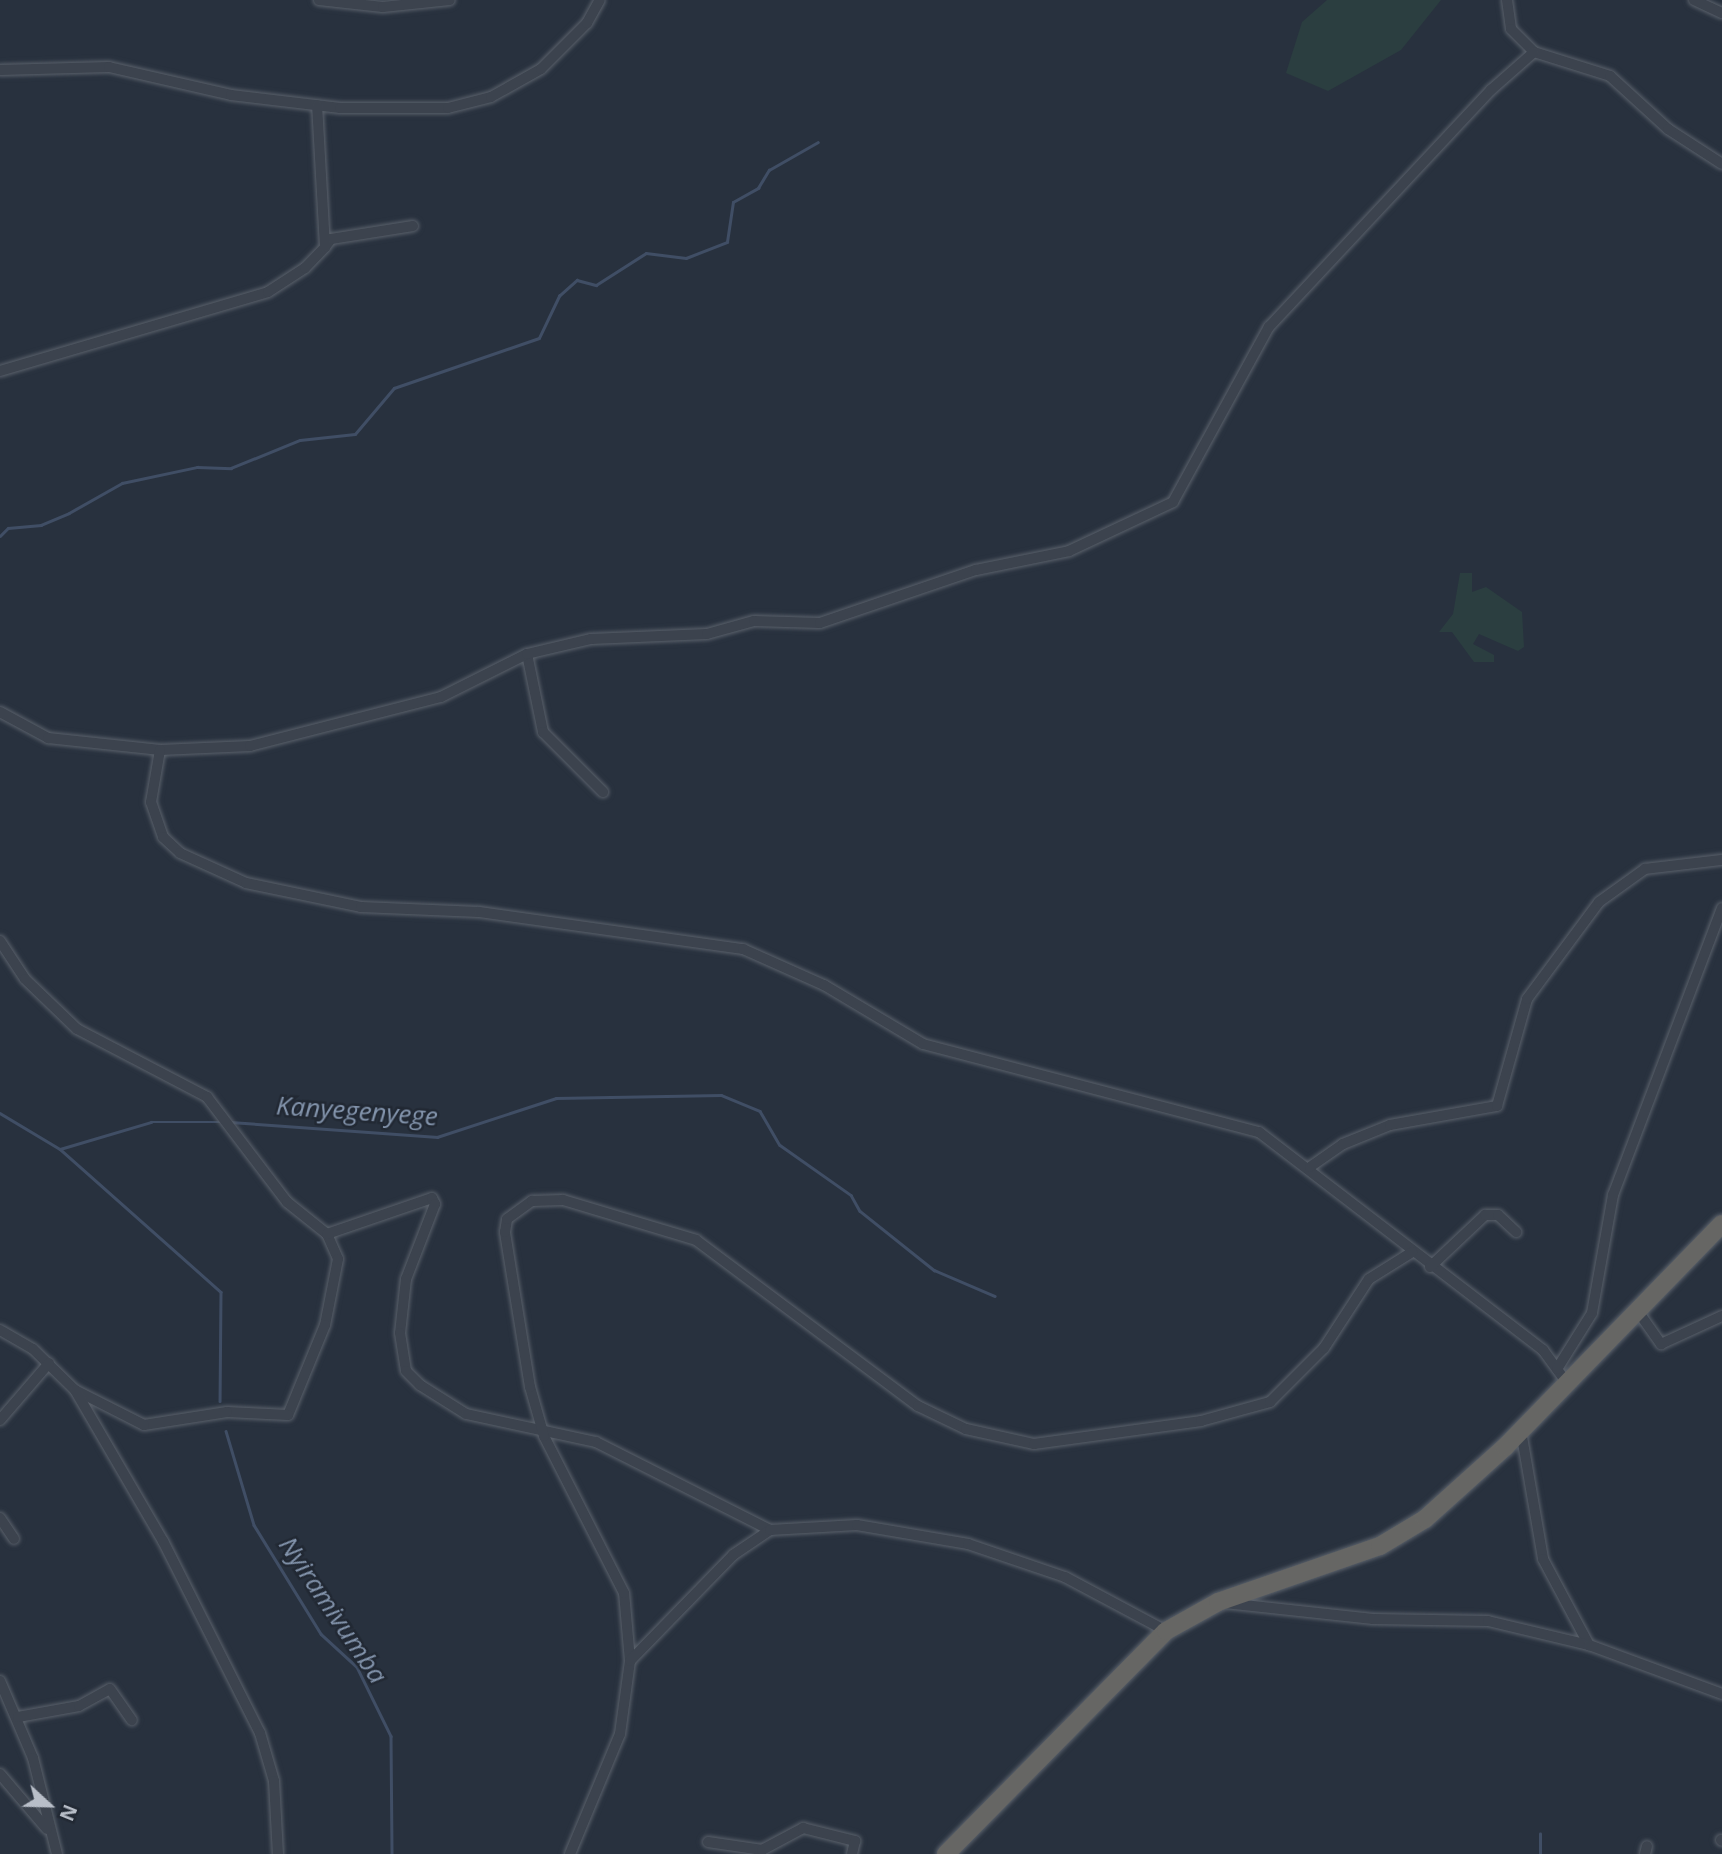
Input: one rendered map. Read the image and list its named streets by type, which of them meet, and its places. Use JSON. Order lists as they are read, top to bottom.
{
  "water": ["Kanyegenyege", "Nyiramivumba"],
  "north": "right"
}
